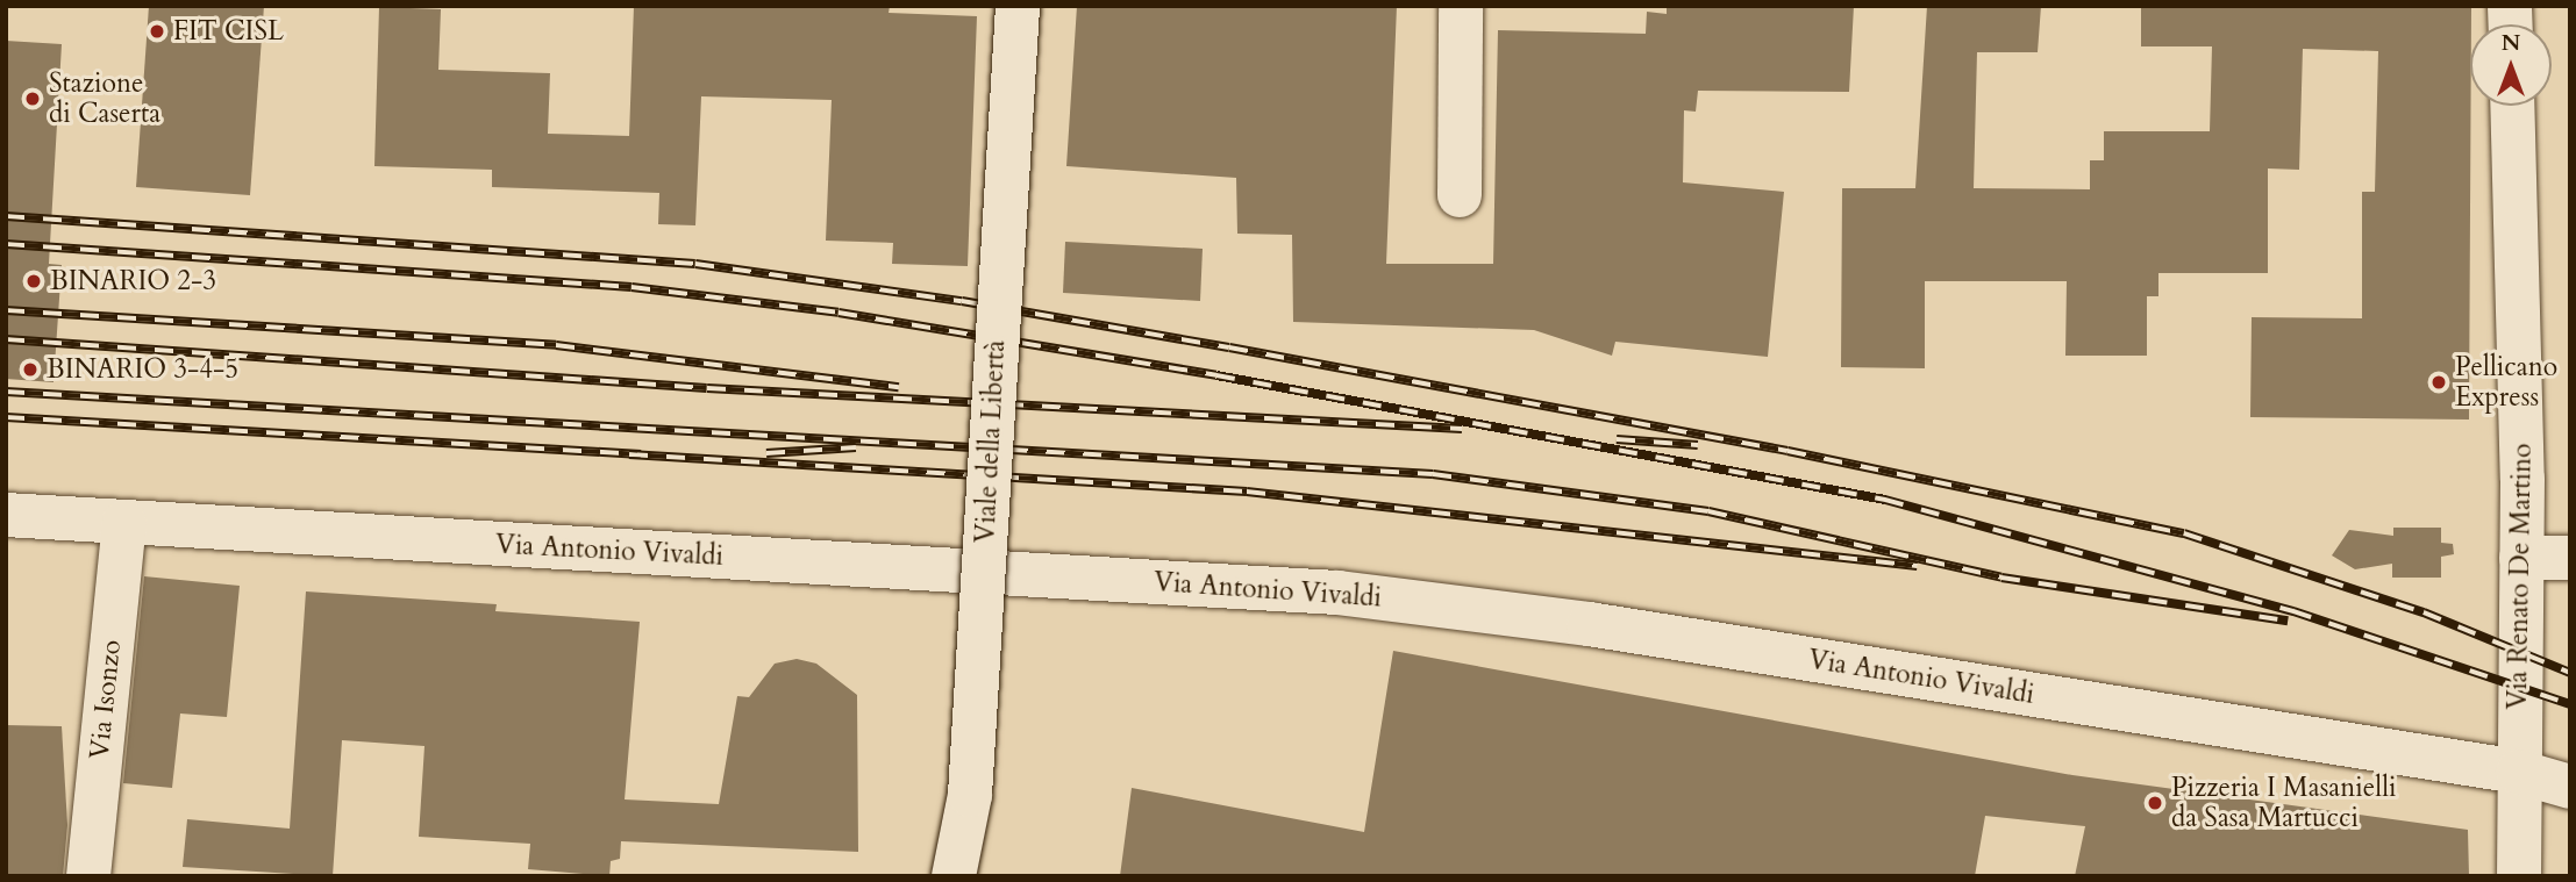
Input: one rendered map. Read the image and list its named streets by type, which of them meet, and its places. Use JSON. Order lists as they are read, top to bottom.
{
  "streets": {
    "street": [
      "Viale della Libertà",
      "Via Antonio Vivaldi",
      "Via Renato De Martino",
      "Via Isonzo"
    ]
  },
  "crossings": [
    ["Via Antonio Vivaldi", "Via Renato De Martino"],
    ["Via Antonio Vivaldi", "Via Isonzo"]
  ],
  "places": [
    "FIT CISL",
    "Stazione di Caserta",
    "BINARIO 2-3",
    "BINARIO 3-4-5",
    "Pellicano Express",
    "Pizzeria I Masanielli da Sasa Martucci"
  ],
  "north": "top"
}
